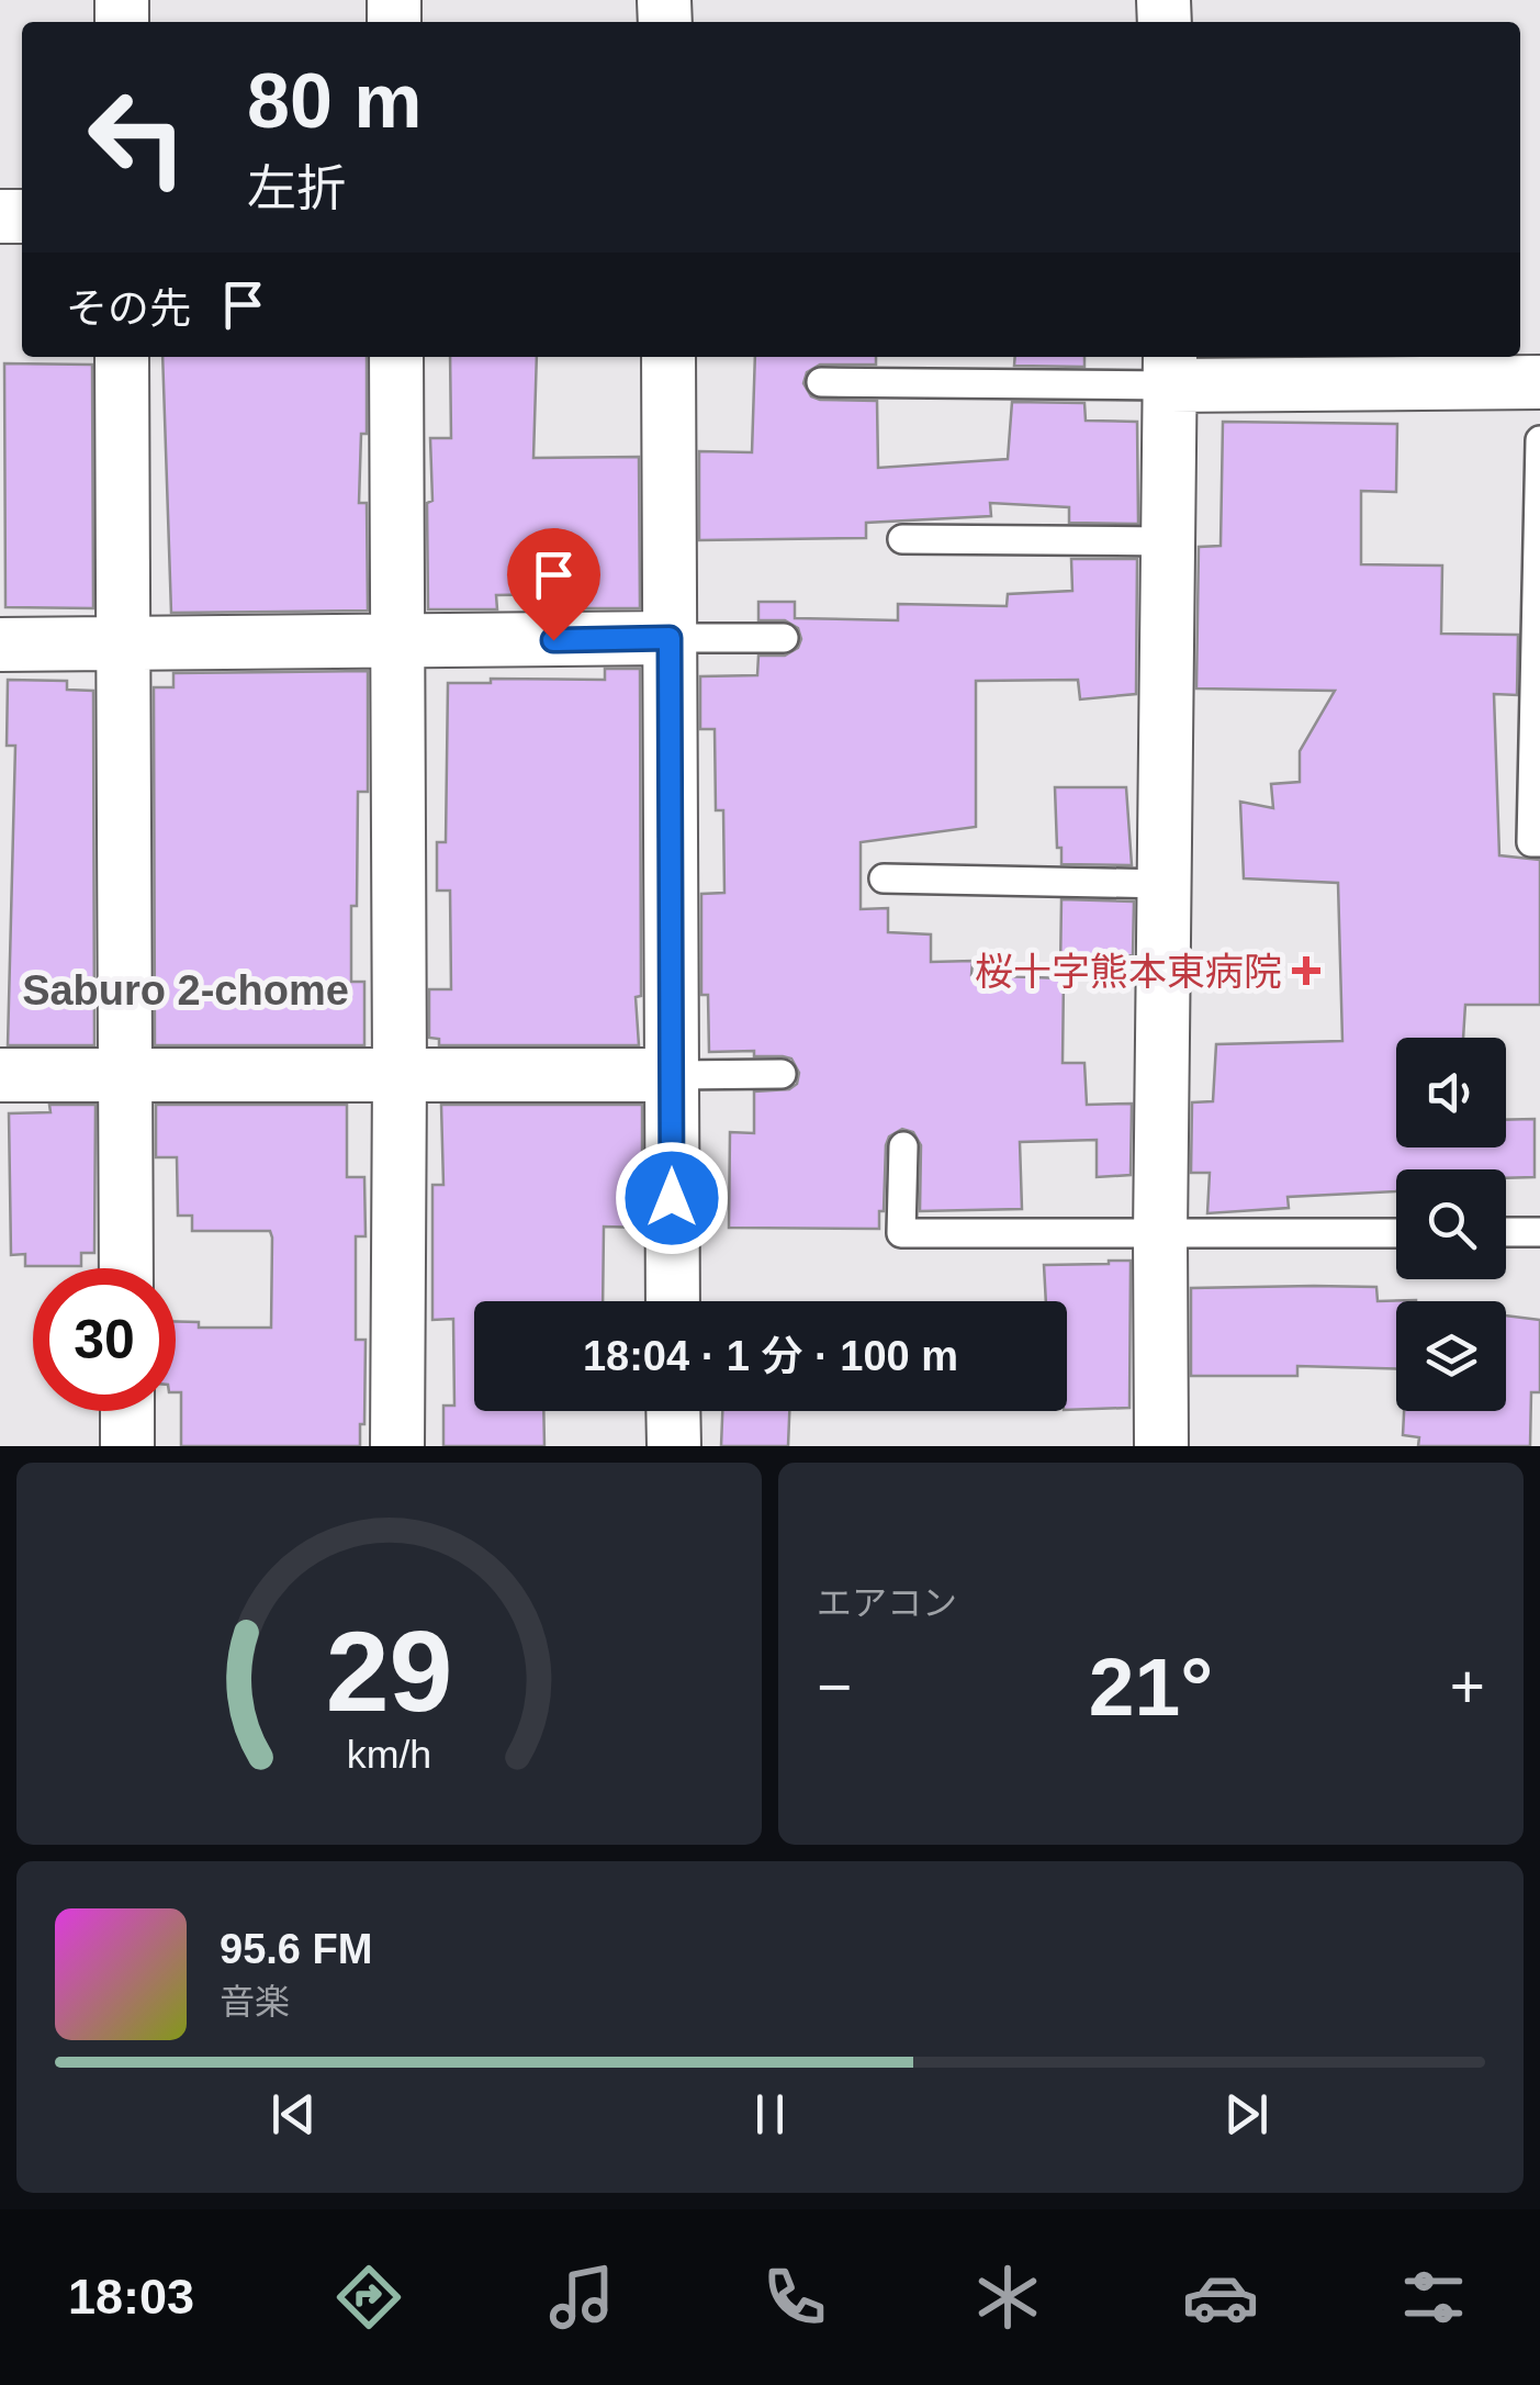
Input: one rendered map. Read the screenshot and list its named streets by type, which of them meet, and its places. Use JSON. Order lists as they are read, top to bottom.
{
  "districts": ["Saburo 2-chome"],
  "places": {
    "health": ["桜十字熊本東病院"]
  },
  "page": {
    "turn": ["80 m", "左折"],
    "then": "その先",
    "limit": "30",
    "trip": "18:04 · 1 分 · 100 m",
    "tile": "エアコン",
    "heat": ["−", "21°", "+"],
    "song": ["95.6 FM", "音楽"],
    "tabs": "18:03",
    "gauge": ["29", "km/h"]
  }
}
